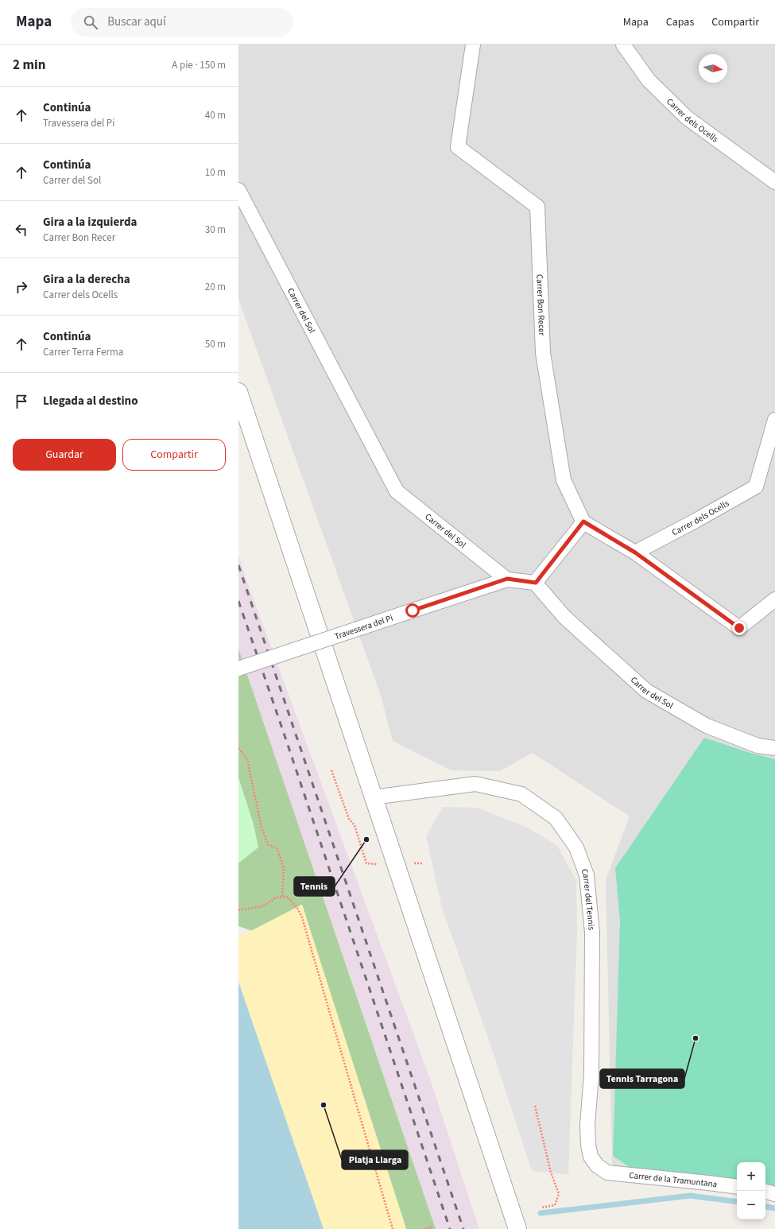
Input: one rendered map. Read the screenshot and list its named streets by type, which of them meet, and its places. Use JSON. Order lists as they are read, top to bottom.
{
  "streets": {
    "street": [
      "Carrer dels Ocells",
      "Carrer Bon Recer",
      "Carrer del Sol",
      "Travessera del Pi",
      "Carrer del Tennis",
      "Carrer de la Tramuntana"
    ]
  },
  "crossings": [
    ["Carrer del Sol", "Travessera del Pi"],
    ["Carrer del Tennis", "Carrer de la Tramuntana"]
  ],
  "places": ["Tennis", "Tennis Tarragona", "Platja Llarga"],
  "north": "right",
  "page": {
    "header": "Mapa",
    "search": "Buscar aquí",
    "nav": ["Mapa", "Capas", "Compartir"],
    "heading": ["2 min", "A pie · 150 m"],
    "list": [
      ["Continúa", "Travessera del Pi", "40 m"],
      ["Continúa", "Carrer del Sol", "10 m"],
      ["Gira a la izquierda", "Carrer Bon Recer", "30 m"],
      ["Gira a la derecha", "Carrer dels Ocells", "20 m"],
      ["Continúa", "Carrer Terra Ferma", "50 m"],
      "Llegada al destino"
    ],
    "buttons": ["Guardar", "Compartir"],
    "map_buttons": ["+", "−"]
  }
}
